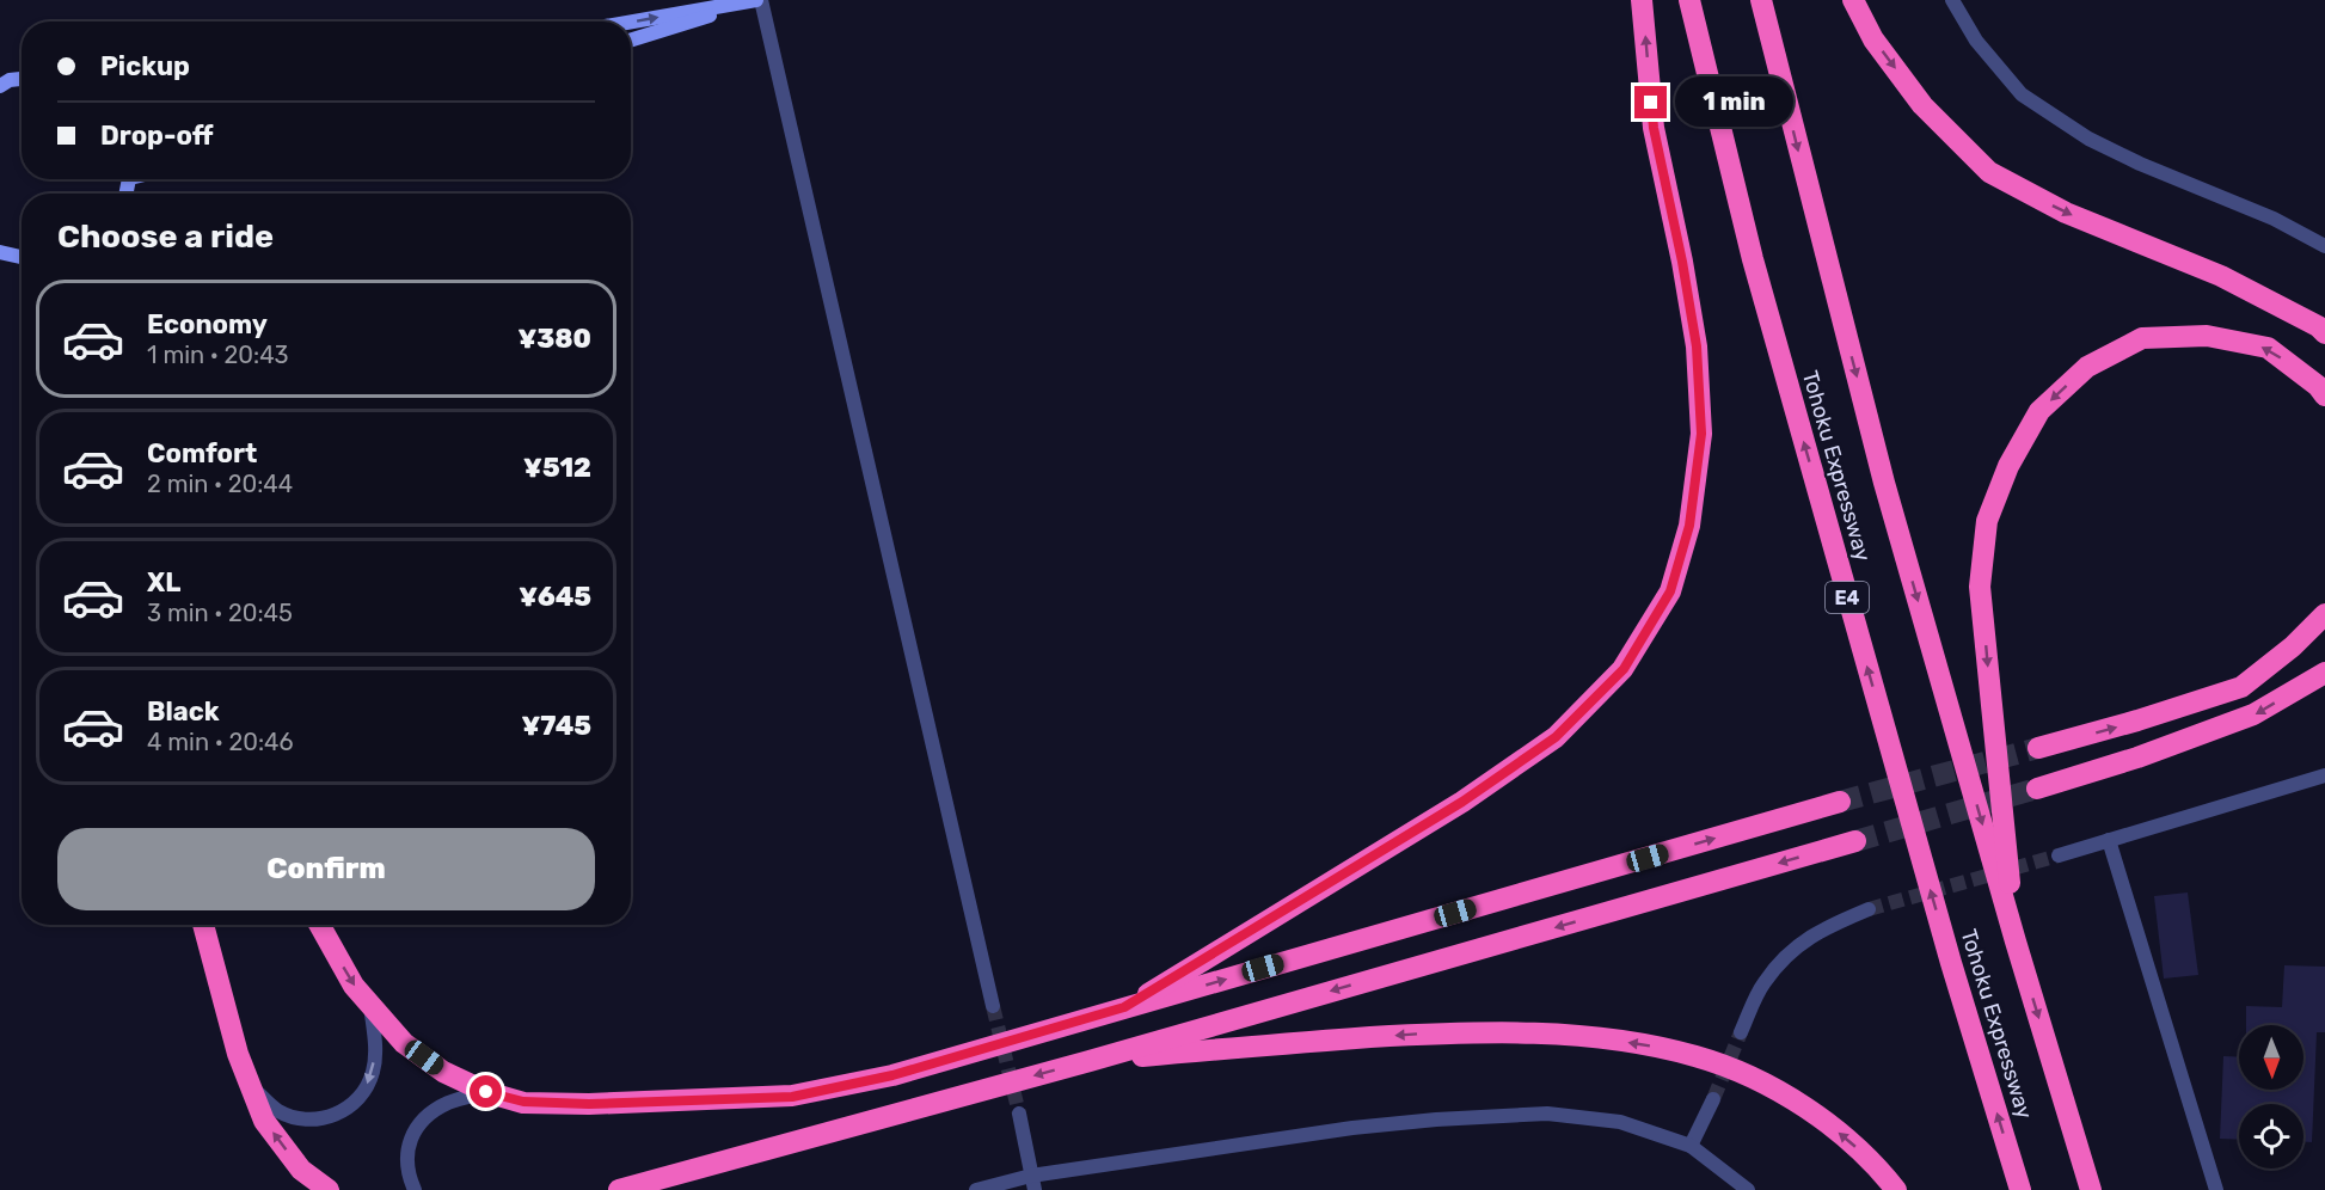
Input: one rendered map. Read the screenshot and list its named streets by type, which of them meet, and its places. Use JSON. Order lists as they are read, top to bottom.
{
  "streets": {
    "highway": ["Tohoku Expressway", "E4"]
  },
  "north": "bottom",
  "page": {
    "banner": ["Pickup", "Drop-off"],
    "bubble": "1 min",
    "heading": "Choose a ride",
    "list": [
      {
        "name": "Economy",
        "note": "1 min · 20:43",
        "value": "¥380"
      },
      {
        "name": "Comfort",
        "note": "2 min · 20:44",
        "value": "¥512"
      },
      {
        "name": "XL",
        "note": "3 min · 20:45",
        "value": "¥645"
      },
      {
        "name": "Black",
        "note": "4 min · 20:46",
        "value": "¥745"
      }
    ],
    "buttons": "Confirm"
  }
}
